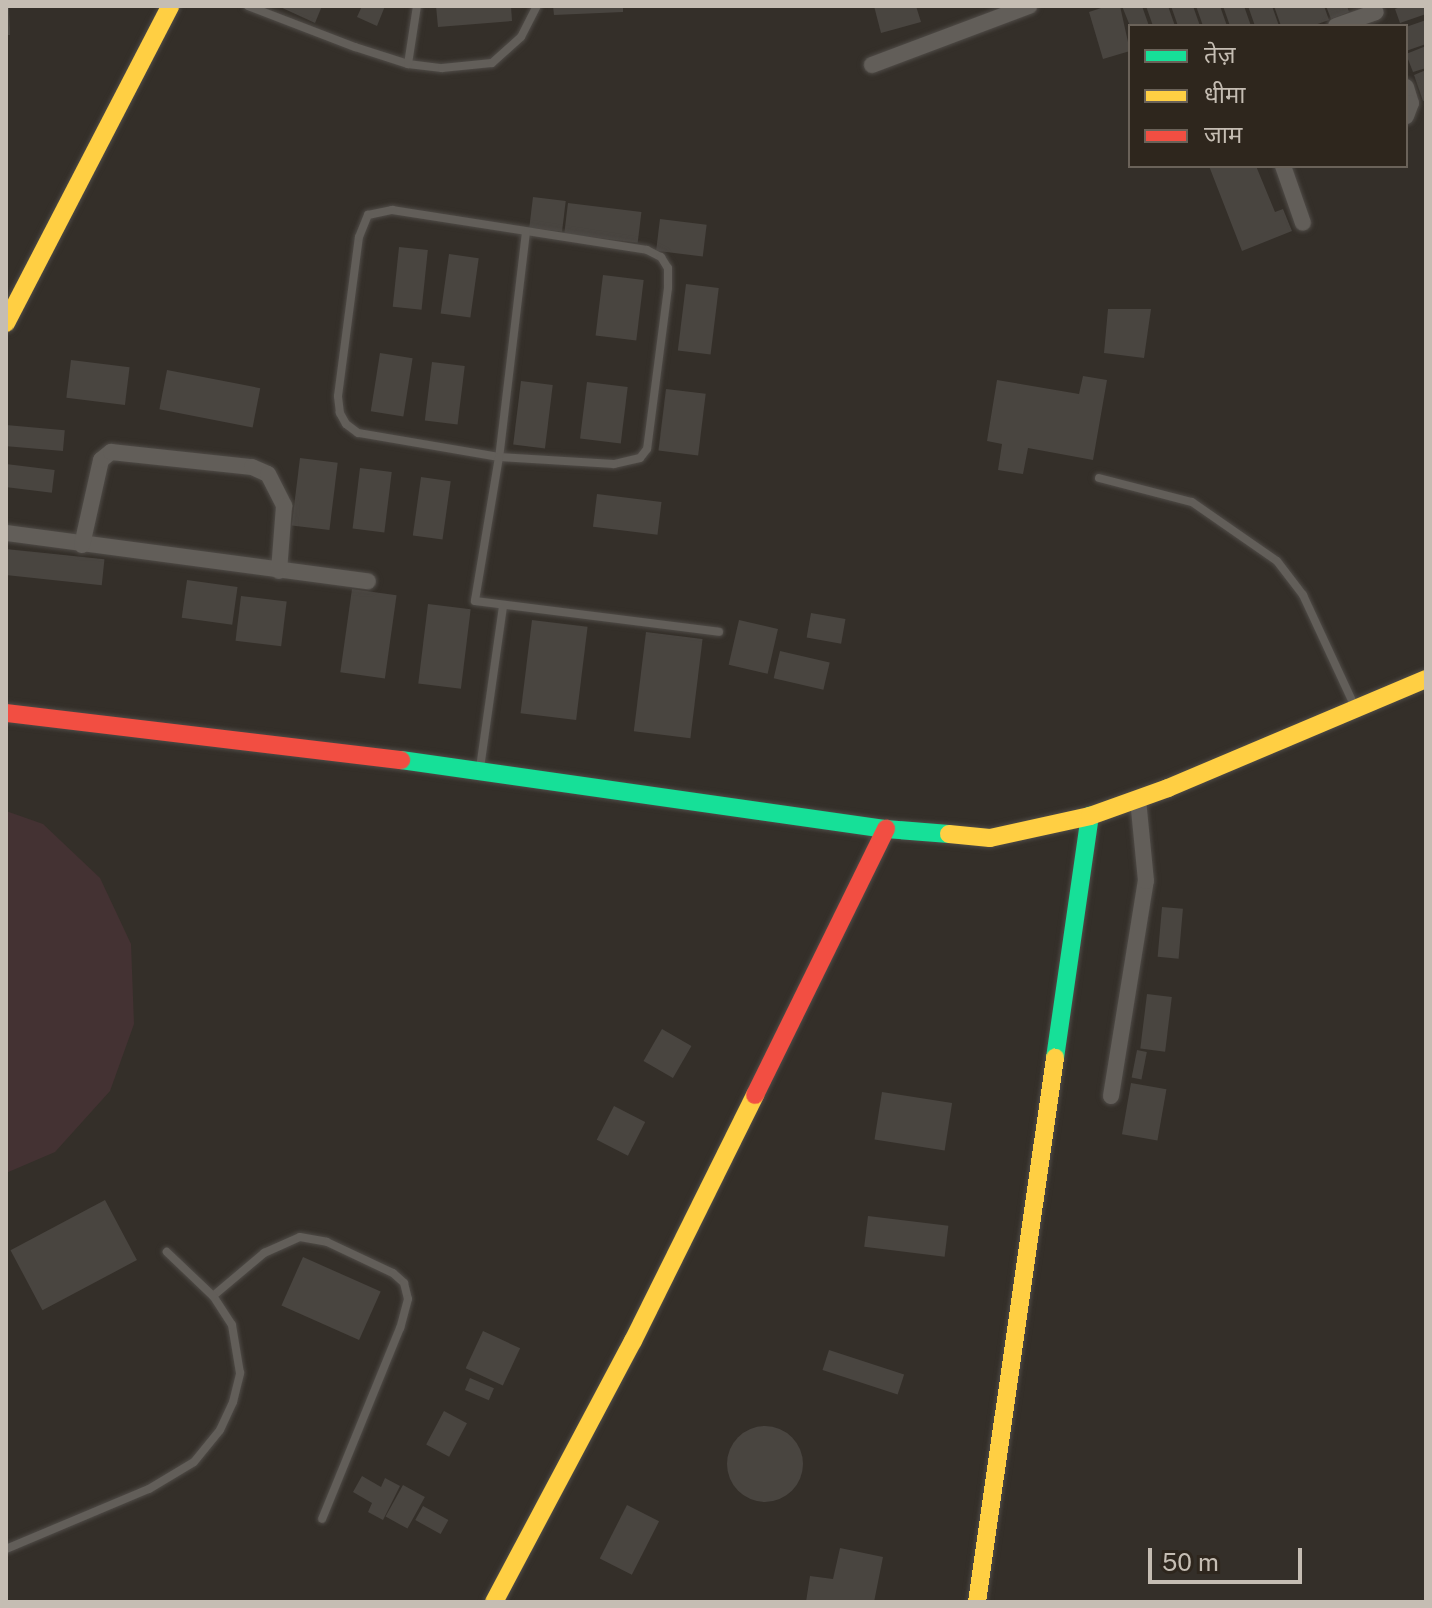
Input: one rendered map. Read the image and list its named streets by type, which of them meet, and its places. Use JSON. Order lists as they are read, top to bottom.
{
  "legend": ["तेज़", "धीमा", "जाम"],
  "scale_bar": "50 m"
}
